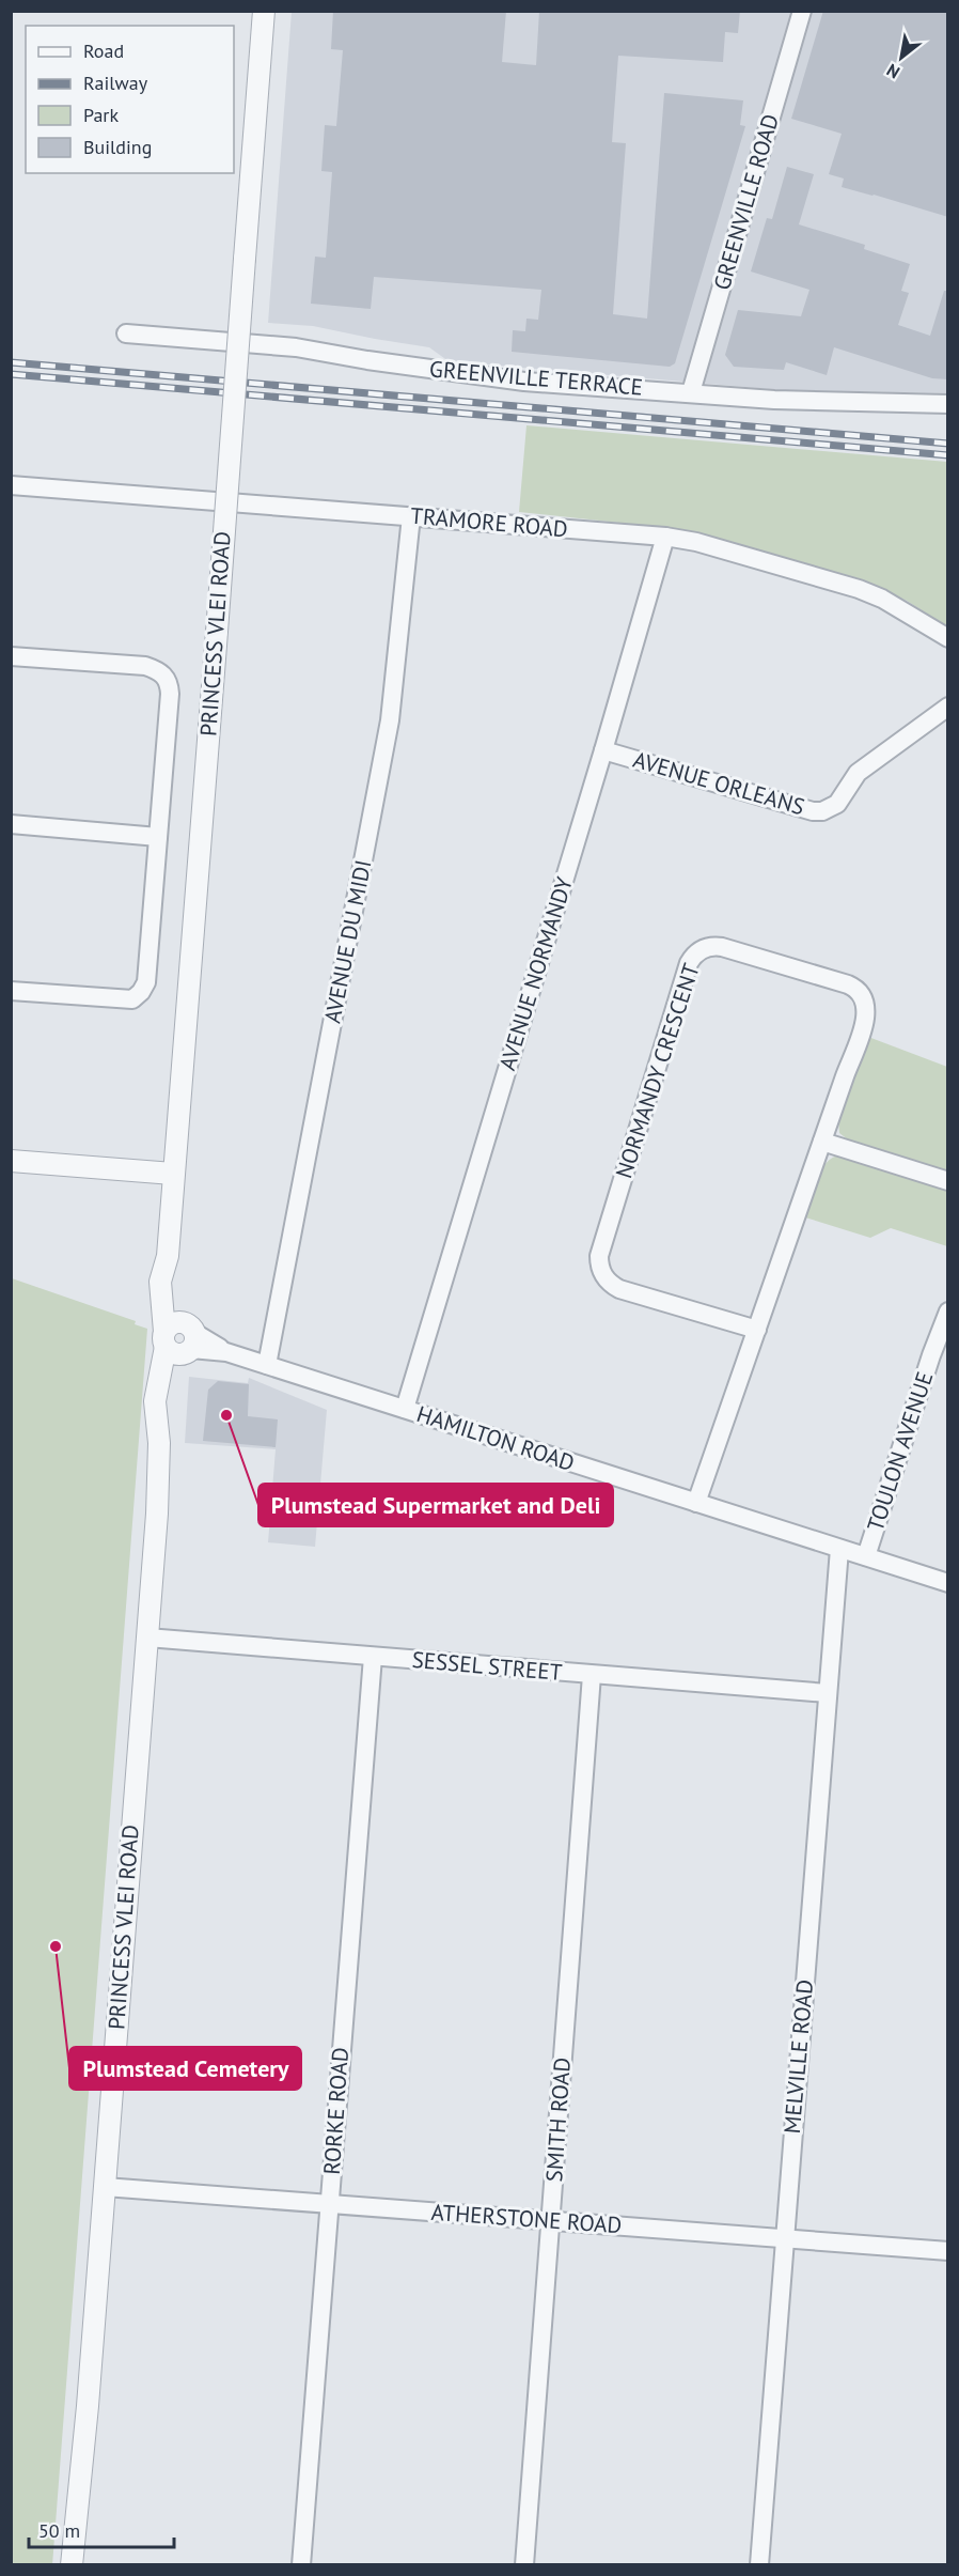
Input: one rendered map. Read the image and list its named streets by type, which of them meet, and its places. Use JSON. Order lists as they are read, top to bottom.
{
  "streets": {
    "street": [
      "GREENVILLE ROAD",
      "GREENVILLE TERRACE",
      "TRAMORE ROAD",
      "PRINCESS VLEI ROAD",
      "AVENUE ORLEANS",
      "AVENUE DU MIDI",
      "AVENUE NORMANDY",
      "NORMANDY CRESCENT",
      "HAMILTON ROAD",
      "TOULON AVENUE",
      "SESSEL STREET",
      "MELVILLE ROAD",
      "RORKE ROAD",
      "SMITH ROAD",
      "ATHERSTONE ROAD"
    ]
  },
  "crossings": [
    ["GREENVILLE ROAD", "GREENVILLE TERRACE"],
    ["TRAMORE ROAD", "AVENUE DU MIDI"],
    ["TRAMORE ROAD", "AVENUE NORMANDY"],
    ["PRINCESS VLEI ROAD", "HAMILTON ROAD"],
    ["PRINCESS VLEI ROAD", "SESSEL STREET"],
    ["PRINCESS VLEI ROAD", "ATHERSTONE ROAD"],
    ["AVENUE ORLEANS", "AVENUE NORMANDY"],
    ["AVENUE DU MIDI", "HAMILTON ROAD"],
    ["AVENUE NORMANDY", "HAMILTON ROAD"],
    ["NORMANDY CRESCENT", "HAMILTON ROAD"],
    ["HAMILTON ROAD", "TOULON AVENUE"],
    ["HAMILTON ROAD", "MELVILLE ROAD"],
    ["SESSEL STREET", "MELVILLE ROAD"],
    ["SESSEL STREET", "RORKE ROAD"],
    ["SESSEL STREET", "SMITH ROAD"],
    ["MELVILLE ROAD", "ATHERSTONE ROAD"],
    ["RORKE ROAD", "ATHERSTONE ROAD"],
    ["SMITH ROAD", "ATHERSTONE ROAD"]
  ],
  "places": ["Plumstead Supermarket and Deli", "Plumstead Cemetery"],
  "legend": [
    "Road",
    "Railway",
    "Park",
    "Building"
  ],
  "scale_bar": "50 m",
  "north": "bottom left"
}
